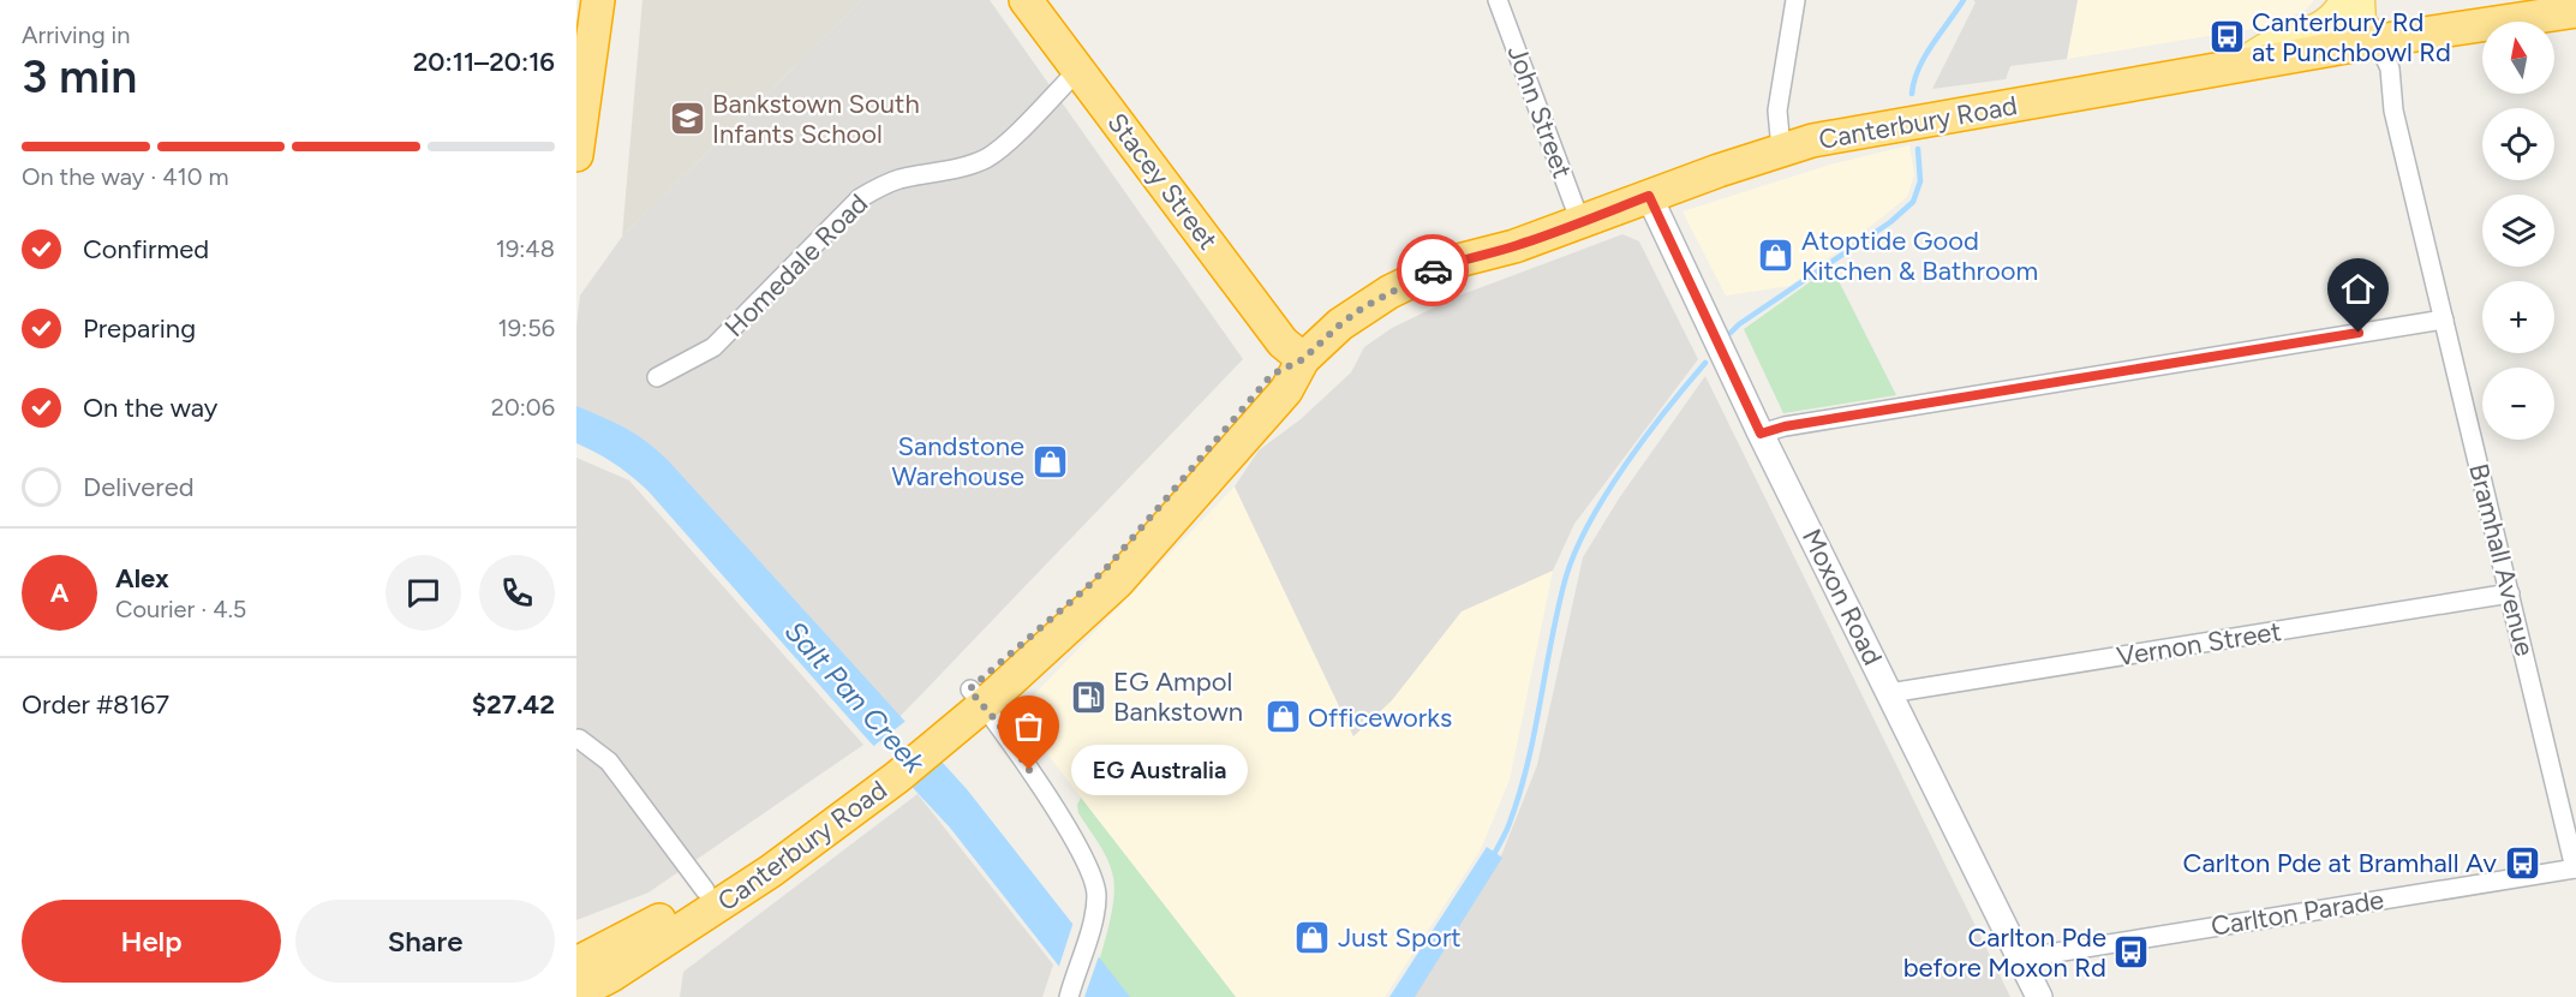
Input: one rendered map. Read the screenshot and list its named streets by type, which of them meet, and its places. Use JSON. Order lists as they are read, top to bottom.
{
  "streets": {
    "highway": ["Canterbury Road", "Stacey Street"],
    "main road": ["Moxon Road"],
    "street": [
      "John Street",
      "Homedale Road",
      "Bramhall Avenue",
      "Vernon Street",
      "Carlton Parade"
    ]
  },
  "crossings": [
    ["John Street", "Canterbury Road"],
    ["Canterbury Road", "Stacey Street"],
    ["Canterbury Road", "Bramhall Avenue"],
    ["Canterbury Road", "Moxon Road"],
    ["Stacey Street", "Homedale Road"],
    ["Bramhall Avenue", "Vernon Street"],
    ["Bramhall Avenue", "Carlton Parade"],
    ["Moxon Road", "Vernon Street"],
    ["Moxon Road", "Carlton Parade"]
  ],
  "water": ["Salt Pan Creek"],
  "places": {
    "bus stop": ["Canterbury Rd at Punchbowl Rd", "Carlton Pde at Bramhall Av", "Carlton Pde before Moxon Rd"],
    "school or university": ["Bankstown South Infants School"],
    "shop": [
      "Atoptide Good Kitchen & Bathroom",
      "Sandstone Warehouse",
      "Officeworks",
      "Just Sport"
    ],
    "fuel station": ["EG Ampol Bankstown"],
    "other": ["EG Australia"]
  },
  "north": "top",
  "page": {
    "heading": ["3 min", "Arriving in", "20:11–20:16"],
    "panel": [
      "Alex",
      "Courier · 4.5",
      "Order #8167",
      "$27.42"
    ],
    "map_buttons": ["+", "−"],
    "bar": "On the way · 410 m",
    "list": [
      ["Confirmed", "19:48"],
      ["Preparing", "19:56"],
      ["On the way", "20:06"],
      "Delivered"
    ],
    "round": "A",
    "bubble": "EG Australia",
    "buttons": ["Help", "Share"]
  }
}
